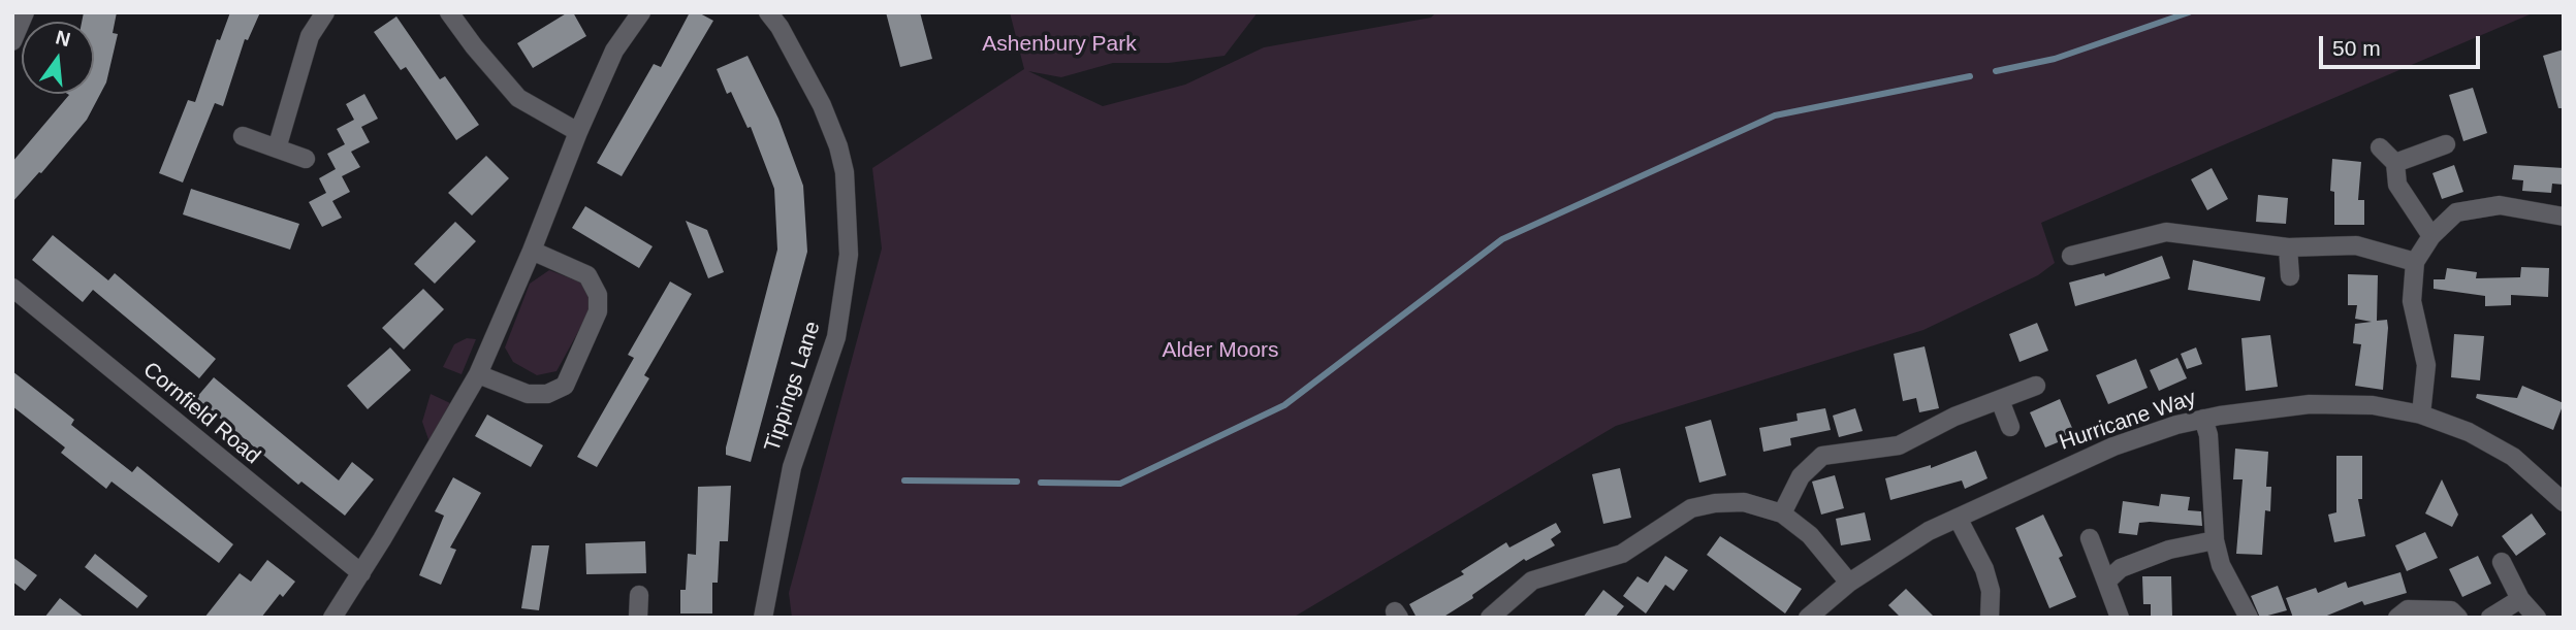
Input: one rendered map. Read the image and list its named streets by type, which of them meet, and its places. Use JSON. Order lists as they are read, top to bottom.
{
  "streets": {
    "street": ["Tippings Lane", "Cornfield Road", "Hurricane Way"]
  },
  "parks": ["Ashenbury Park", "Alder Moors"],
  "scale_bar": "50 m",
  "north": "top"
}
